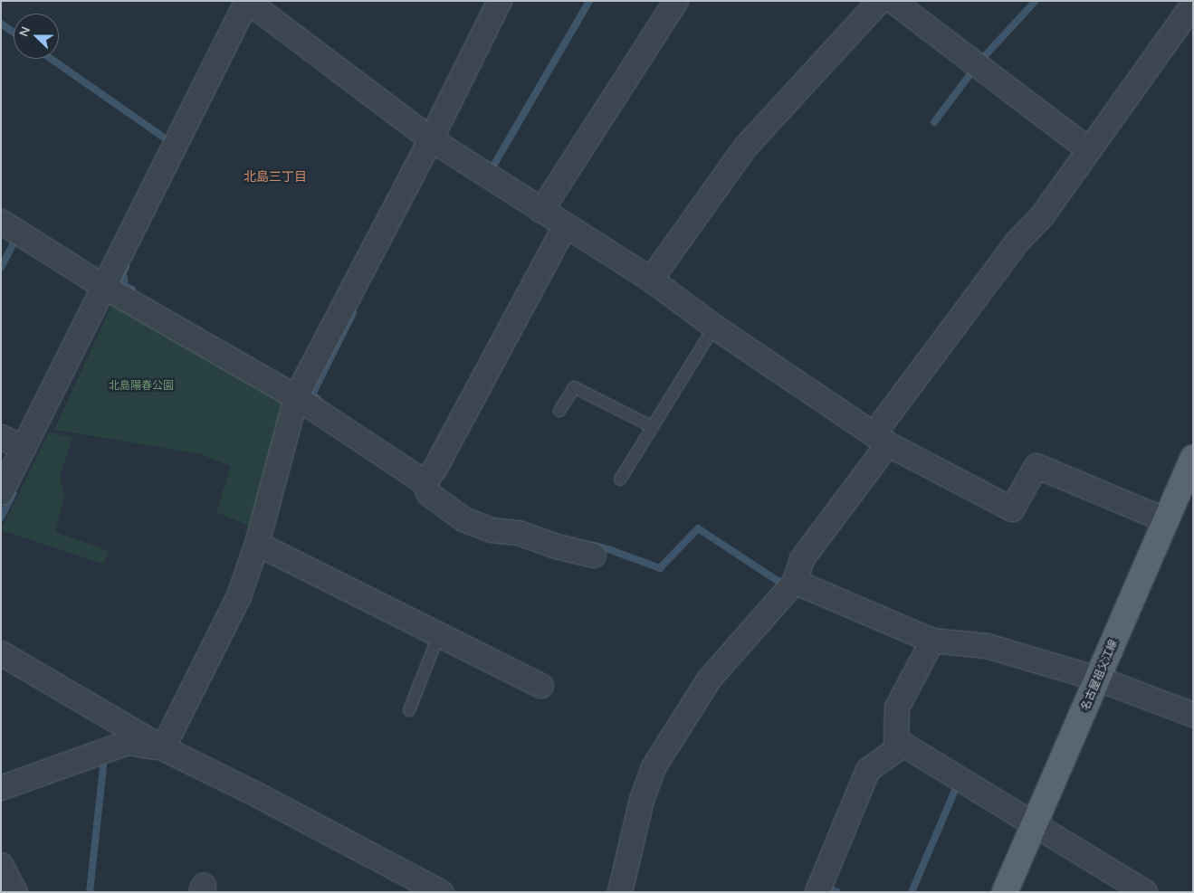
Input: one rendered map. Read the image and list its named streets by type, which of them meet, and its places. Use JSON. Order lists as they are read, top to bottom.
{
  "streets": {
    "main road": ["名古屋祖父江線"]
  },
  "districts": ["北島三丁目"],
  "parks": ["北島陽春公園"],
  "north": "left"
}
